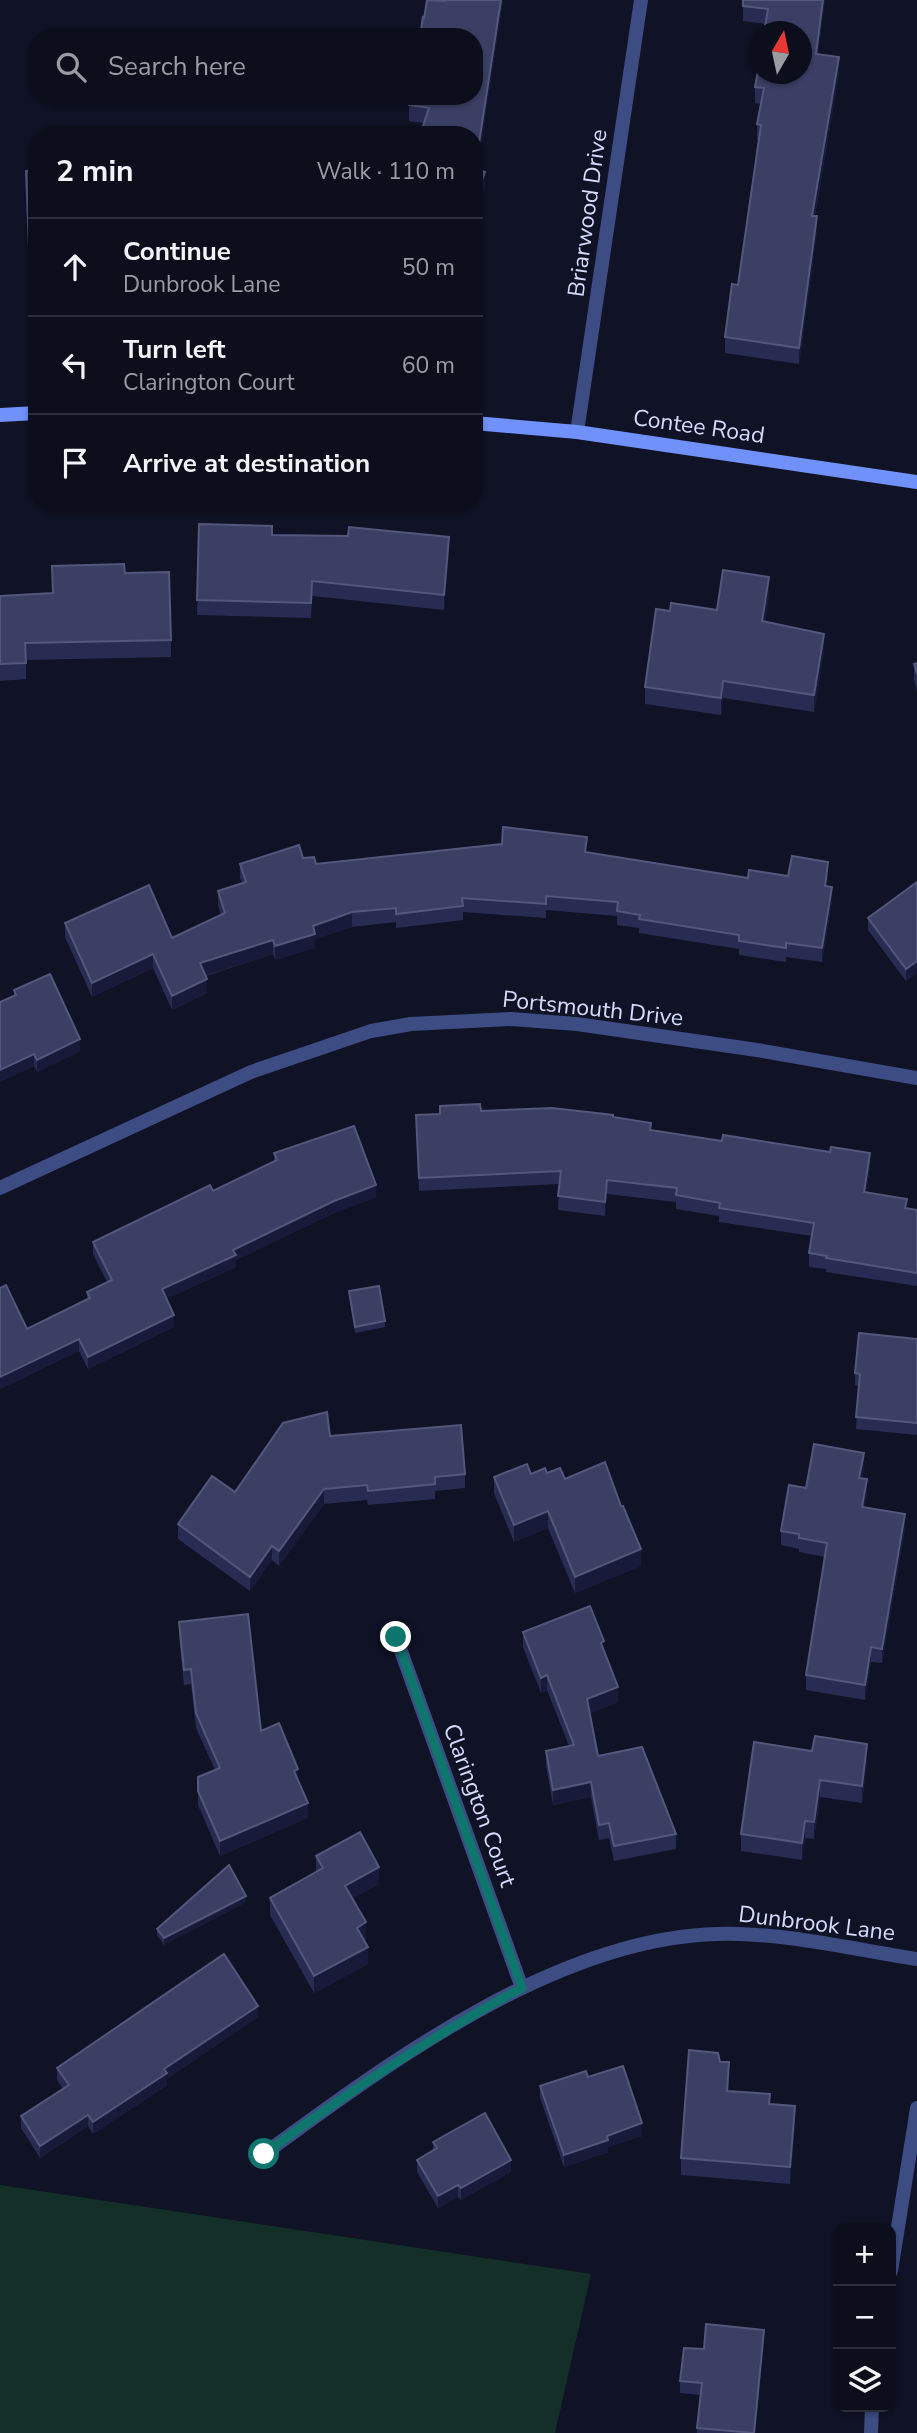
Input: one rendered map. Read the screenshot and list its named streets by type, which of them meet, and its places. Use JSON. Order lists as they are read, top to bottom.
{
  "streets": {
    "street": [
      "Briarwood Drive",
      "Contee Road",
      "Portsmouth Drive",
      "Clarington Court",
      "Dunbrook Lane"
    ]
  },
  "crossings": [
    ["Briarwood Drive", "Contee Road"],
    ["Clarington Court", "Dunbrook Lane"]
  ],
  "north": "top",
  "page": {
    "search": "Search here",
    "heading": ["2 min", "Walk · 110 m"],
    "list": [
      ["Continue", "Dunbrook Lane", "50 m"],
      ["Turn left", "Clarington Court", "60 m"],
      "Arrive at destination"
    ],
    "map_buttons": ["+", "−"]
  }
}
